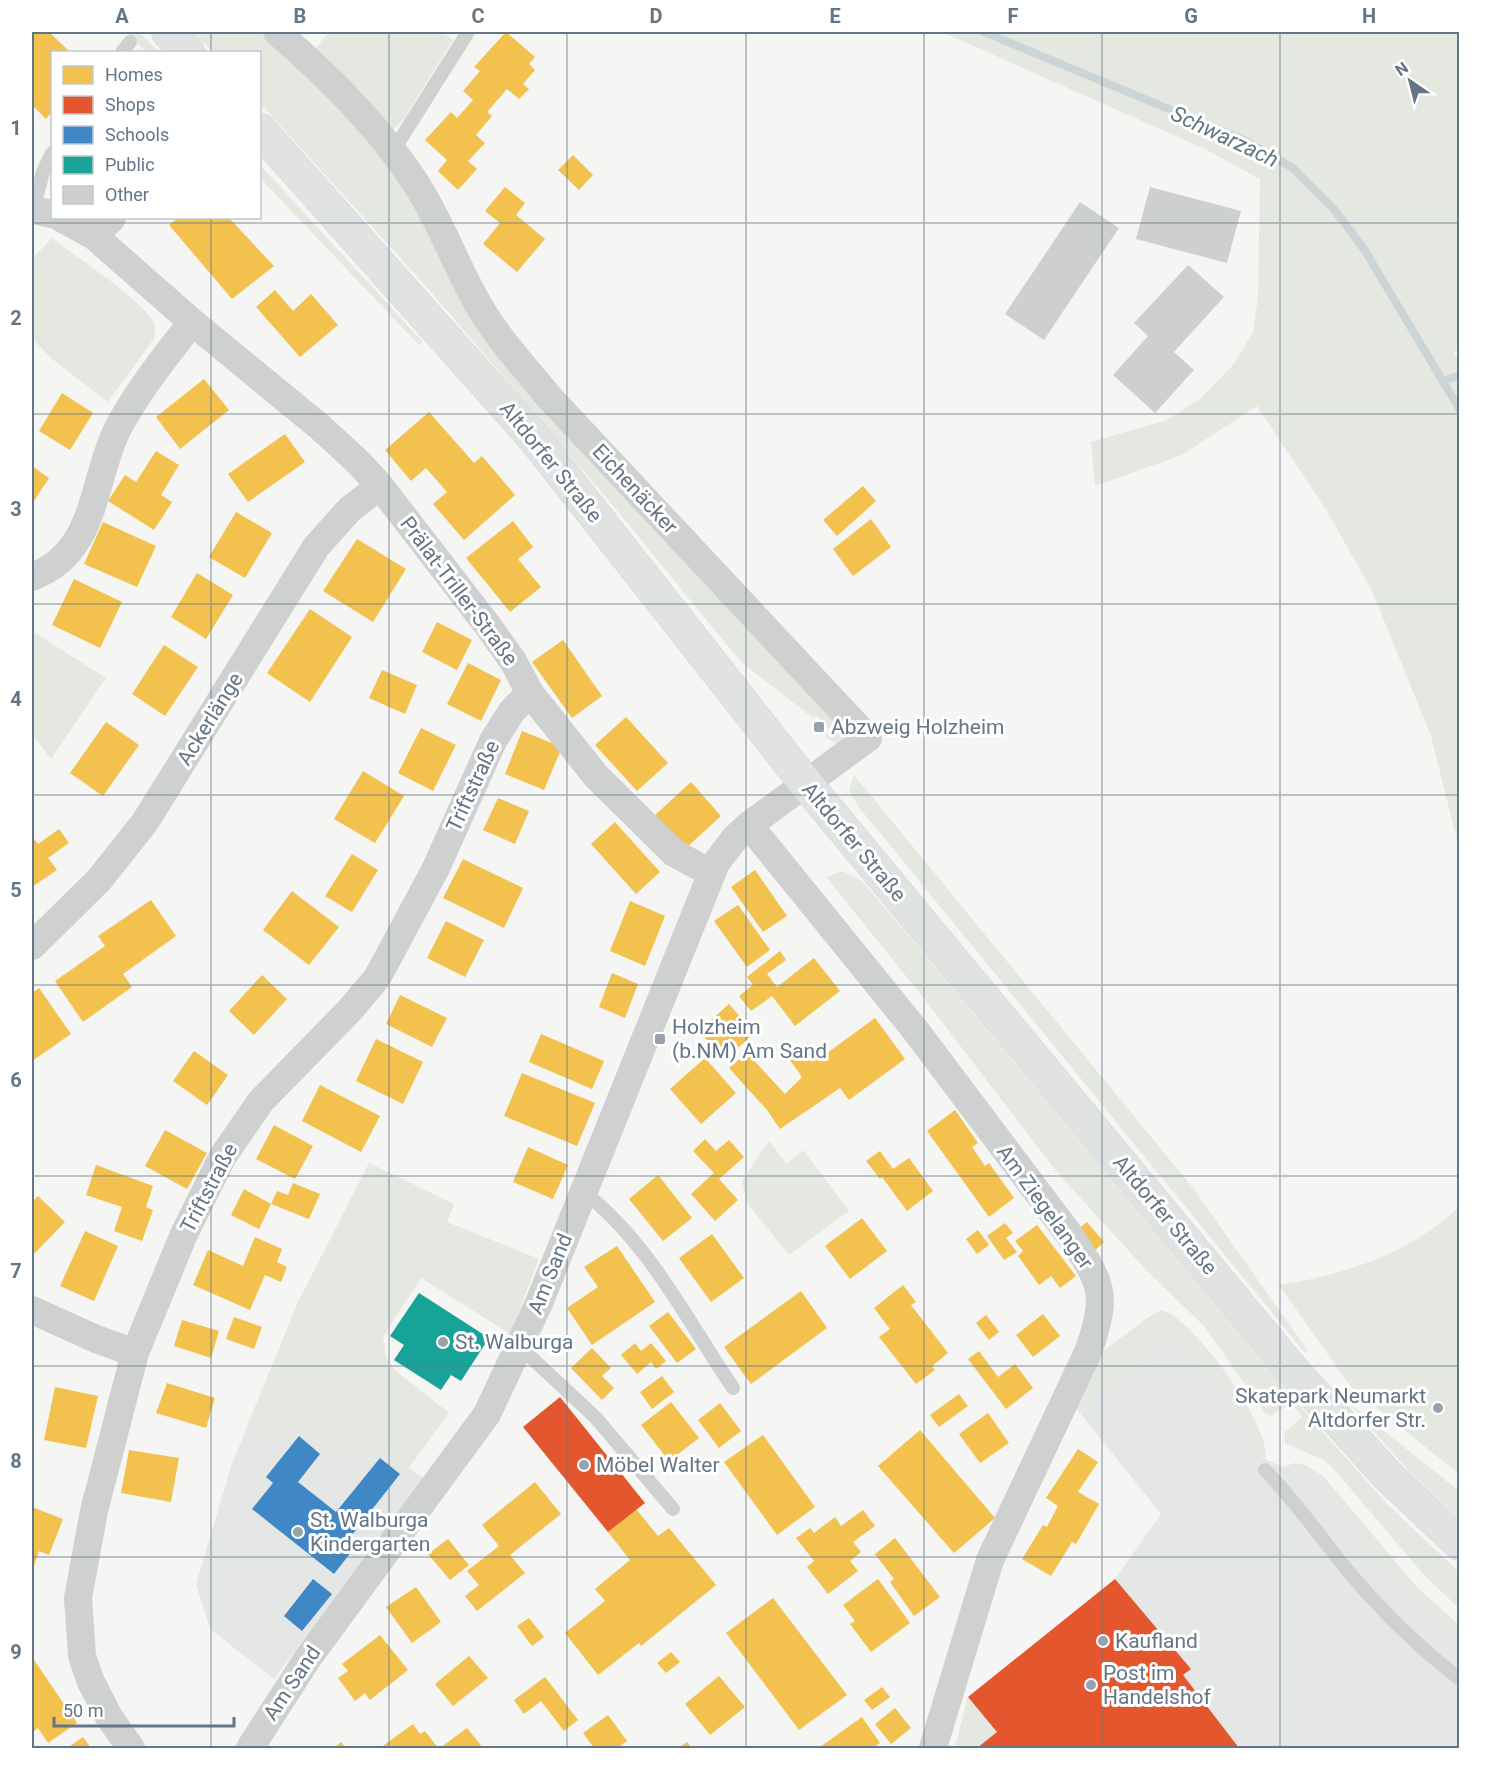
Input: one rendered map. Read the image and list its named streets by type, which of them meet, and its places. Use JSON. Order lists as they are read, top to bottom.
{
  "streets": {
    "main road": ["Altdorfer Straße"],
    "street": [
      "Eichenäcker",
      "Prälat-Triller-Straße",
      "Ackerlänge",
      "Triftstraße",
      "Am Ziegelanger",
      "Am Sand"
    ]
  },
  "crossings": [
    ["Altdorfer Straße", "Eichenäcker"],
    ["Altdorfer Straße", "Am Sand"],
    ["Eichenäcker", "Am Sand"],
    ["Prälat-Triller-Straße", "Ackerlänge"],
    ["Prälat-Triller-Straße", "Triftstraße"],
    ["Prälat-Triller-Straße", "Am Sand"],
    ["Am Ziegelanger", "Am Sand"]
  ],
  "water": ["Schwarzach"],
  "places": {
    "transit": ["Abzweig Holzheim", "Holzheim (b.NM) Am Sand"],
    "other": [
      "St. Walburga",
      "Skatepark Neumarkt Altdorfer Str.",
      "Möbel Walter",
      "St. Walburga Kindergarten",
      "Kaufland",
      "Post im Handelshof"
    ]
  },
  "legend": [
    "Homes",
    "Shops",
    "Schools",
    "Public",
    "Other"
  ],
  "scale_bar": "50 m",
  "north": "top left",
  "grid": {
    "columns": [
      "A",
      "B",
      "C",
      "D",
      "E",
      "F",
      "G",
      "H"
    ],
    "rows": [
      "1",
      "2",
      "3",
      "4",
      "5",
      "6",
      "7",
      "8",
      "9"
    ]
  }
}
